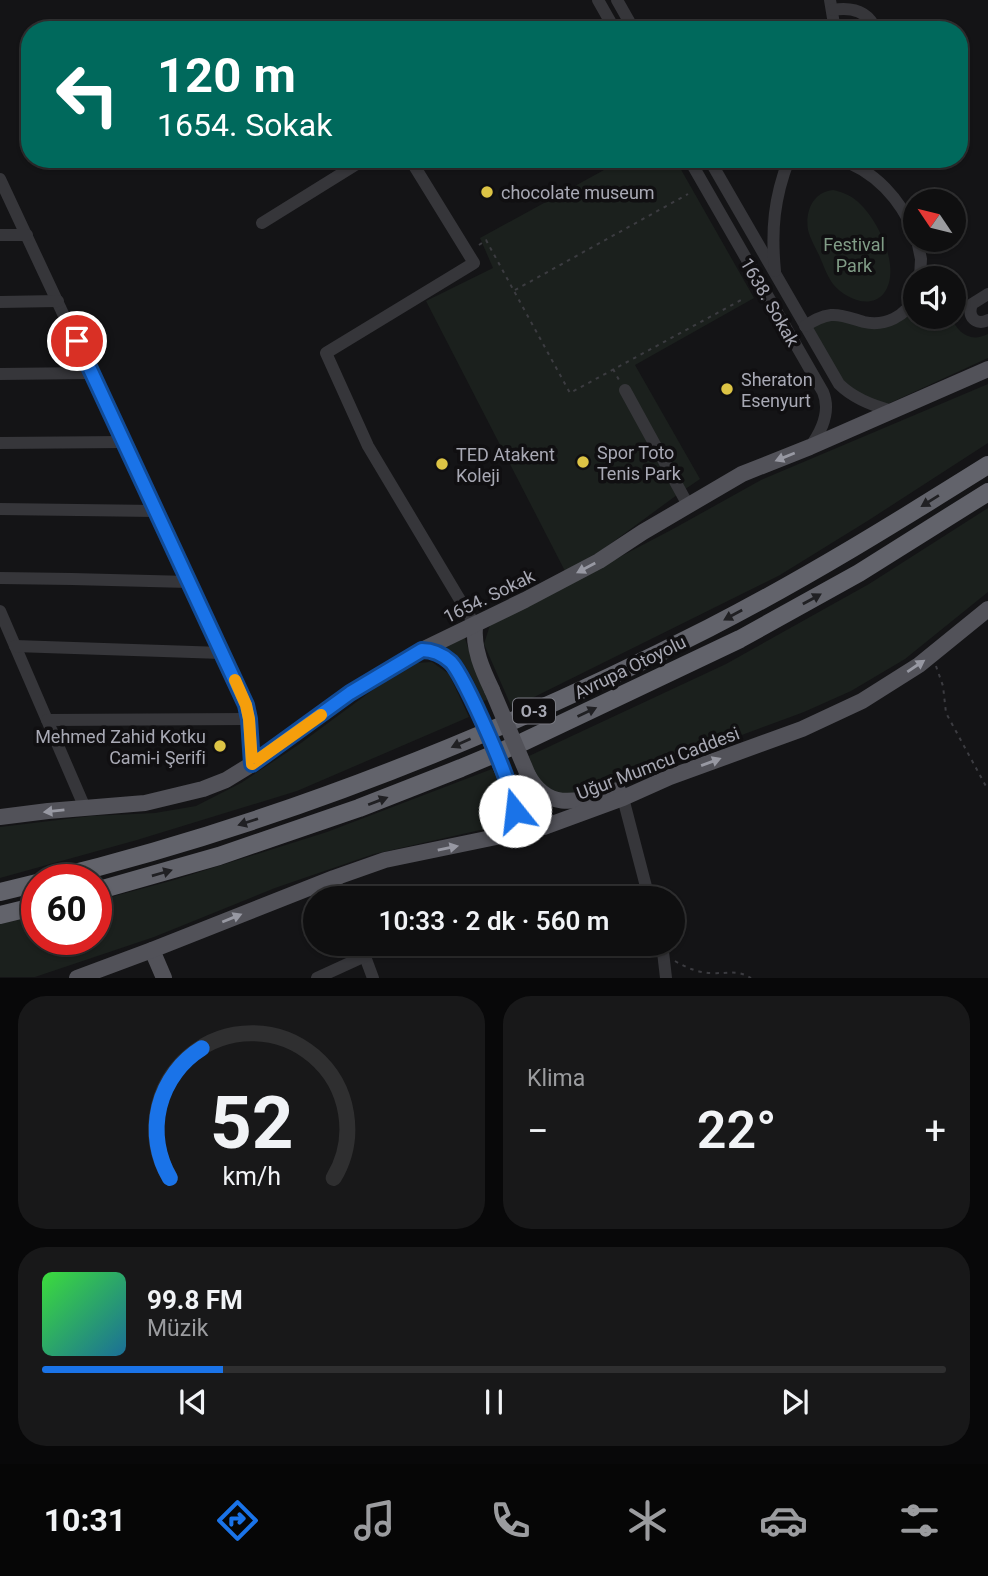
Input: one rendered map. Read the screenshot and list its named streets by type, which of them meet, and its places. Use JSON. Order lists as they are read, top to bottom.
{
  "streets": {
    "highway": ["Avrupa Otoyolu", "O-3"],
    "main road": ["1654. Sokak", "Uğur Mumcu Caddesi"],
    "street": ["1638. Sokak"]
  },
  "crossings": [
    ["1638. Sokak", "1654. Sokak"]
  ],
  "one_way": ["1654. Sokak", "Uğur Mumcu Caddesi"],
  "parks": ["Festival Park"],
  "places": [
    "chocolate museum",
    "Sheraton Esenyurt",
    "Spor Toto Tenis Park",
    "TED Atakent Koleji",
    "Mehmed Zahid Kotku Cami-i Şerifi"
  ],
  "north": "top left",
  "page": {
    "turn": ["120 m", "1654. Sokak"],
    "limit": "60",
    "trip": "10:33 · 2 dk · 560 m",
    "tile": "Klima",
    "heat": ["−", "22°", "+"],
    "song": ["99.8 FM", "Müzik"],
    "tabs": "10:31",
    "gauge": ["52", "km/h"]
  }
}
